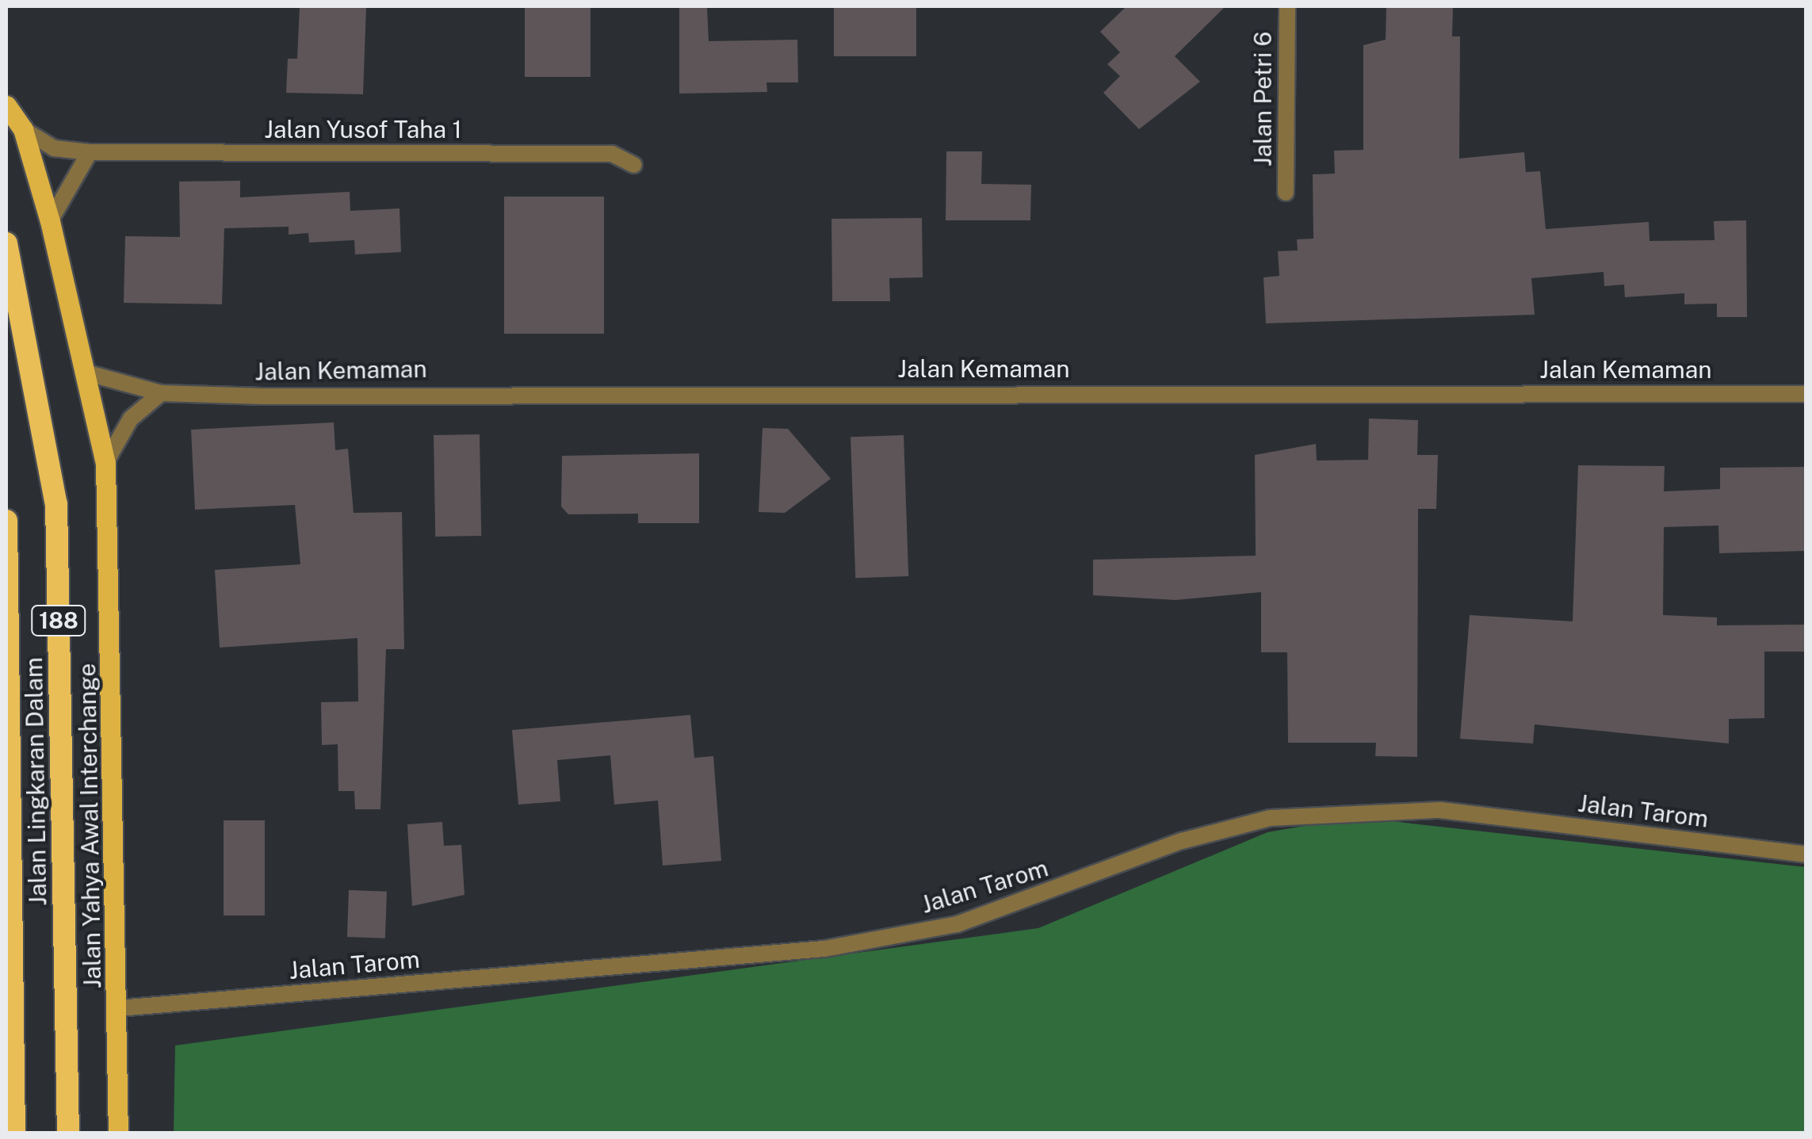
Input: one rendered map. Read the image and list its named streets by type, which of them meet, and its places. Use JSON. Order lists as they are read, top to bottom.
{
  "streets": {
    "highway": ["188", "Jalan Lingkaran Dalam"],
    "main road": ["Jalan Yahya Awal Interchange"],
    "street": [
      "Jalan Petri 6",
      "Jalan Yusof Taha 1",
      "Jalan Kemaman",
      "Jalan Tarom"
    ]
  },
  "crossings": [
    ["Jalan Yusof Taha 1", "Jalan Yahya Awal Interchange"],
    ["Jalan Kemaman", "Jalan Yahya Awal Interchange"],
    ["Jalan Tarom", "Jalan Yahya Awal Interchange"]
  ]
}
